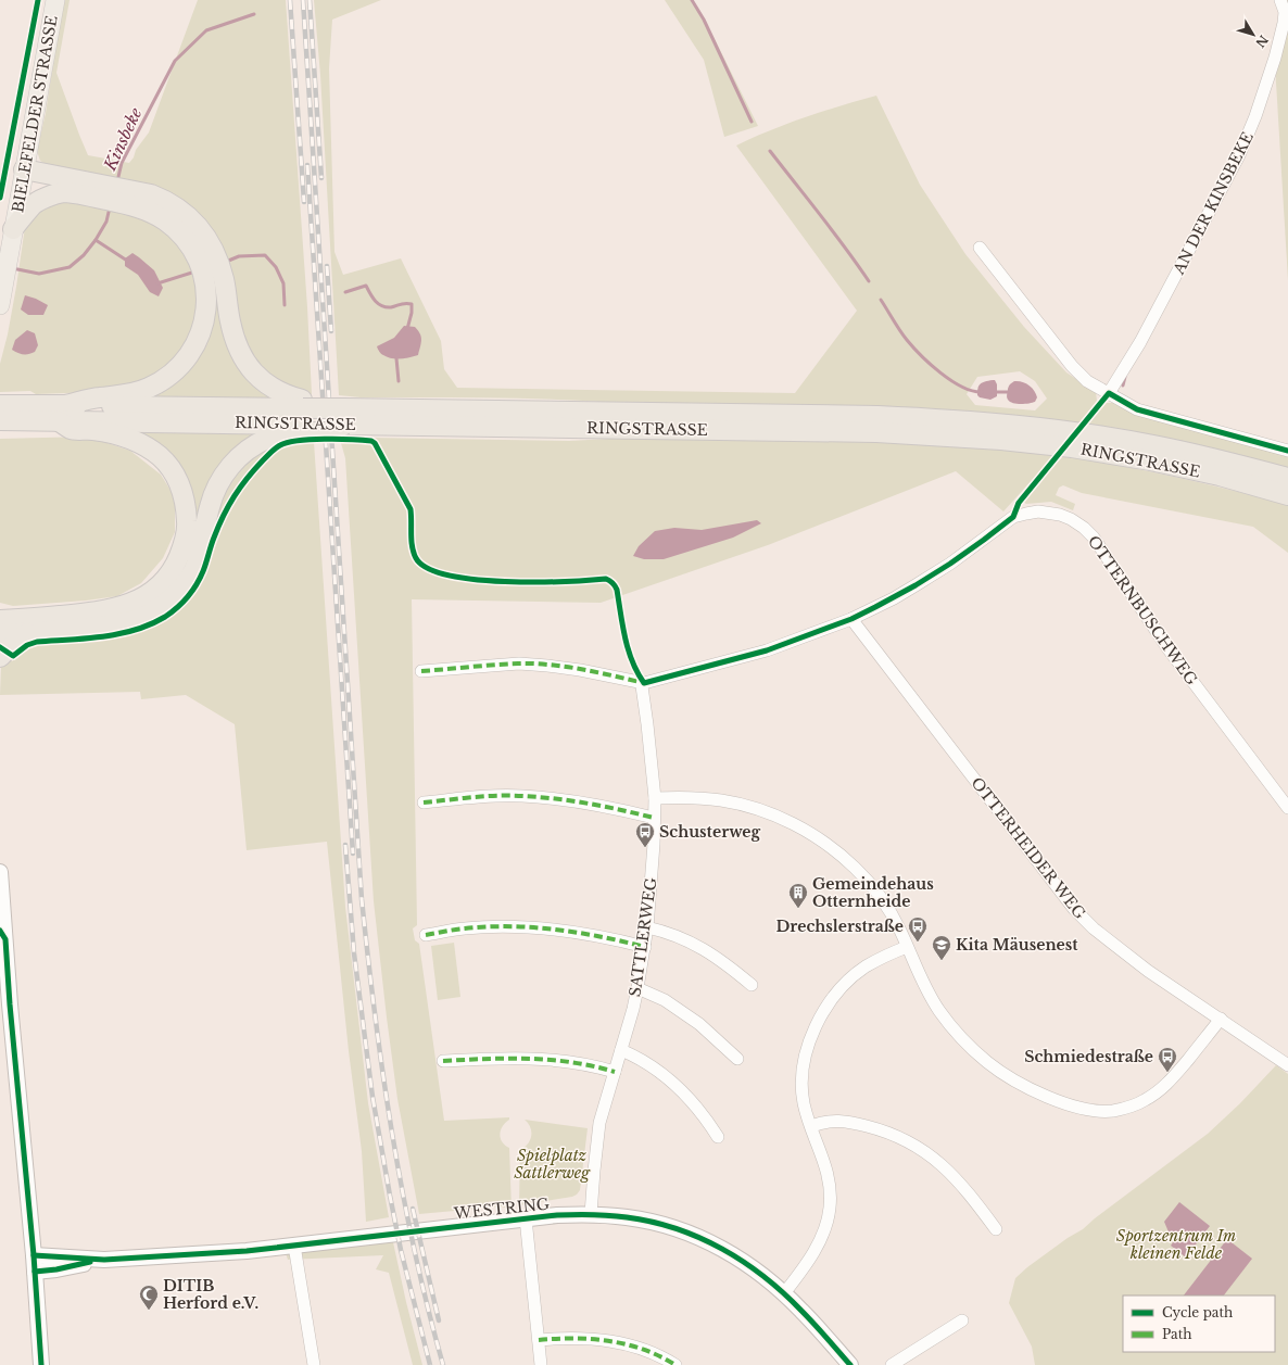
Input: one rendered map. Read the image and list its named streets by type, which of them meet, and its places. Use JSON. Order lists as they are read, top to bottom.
{
  "streets": {
    "highway": ["RINGSTRASSE"],
    "main road": ["BIELEFELDER STRASSE"],
    "street": [
      "AN DER KINSBEKE",
      "OTTERNBUSCHWEG",
      "OTTERHEIDER WEG",
      "SATTLERWEG",
      "WESTRING"
    ]
  },
  "crossings": [
    ["OTTERNBUSCHWEG", "OTTERHEIDER WEG"],
    ["OTTERNBUSCHWEG", "SATTLERWEG"],
    ["SATTLERWEG", "WESTRING"]
  ],
  "water": ["Kinsbeke"],
  "parks": ["Spielplatz Sattlerweg", "Sportzentrum Im kleinen Felde"],
  "places": {
    "bus stop": ["Schusterweg", "Drechslerstraße", "Schmiedestraße"],
    "building": ["Gemeindehaus Otternheide"],
    "school or university": ["Kita Mäusenest"],
    "mosque": ["DITIB Herford e.V."]
  },
  "legend": ["Cycle path", "Path"],
  "north": "bottom right"
}
